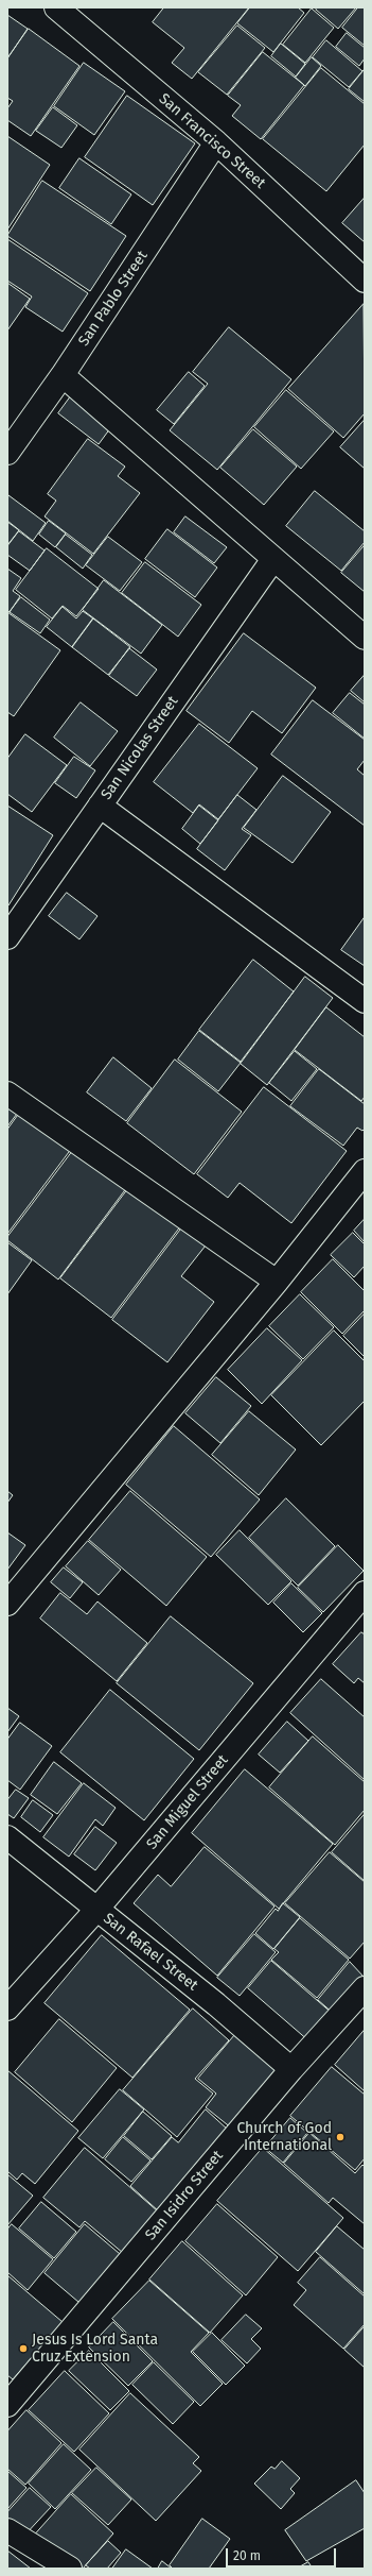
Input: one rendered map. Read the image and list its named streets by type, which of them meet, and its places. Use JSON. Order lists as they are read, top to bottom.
{
  "streets": {
    "street": [
      "San Francisco Street",
      "San Pablo Street",
      "San Nicolas Street",
      "San Miguel Street",
      "San Rafael Street",
      "San Isidro Street"
    ]
  },
  "crossings": [
    ["San Francisco Street", "San Pablo Street"],
    ["San Miguel Street", "San Rafael Street"],
    ["San Rafael Street", "San Isidro Street"]
  ],
  "places": ["Church of God International", "Jesus Is Lord Santa Cruz Extension"],
  "scale_bar": "20 m"
}
